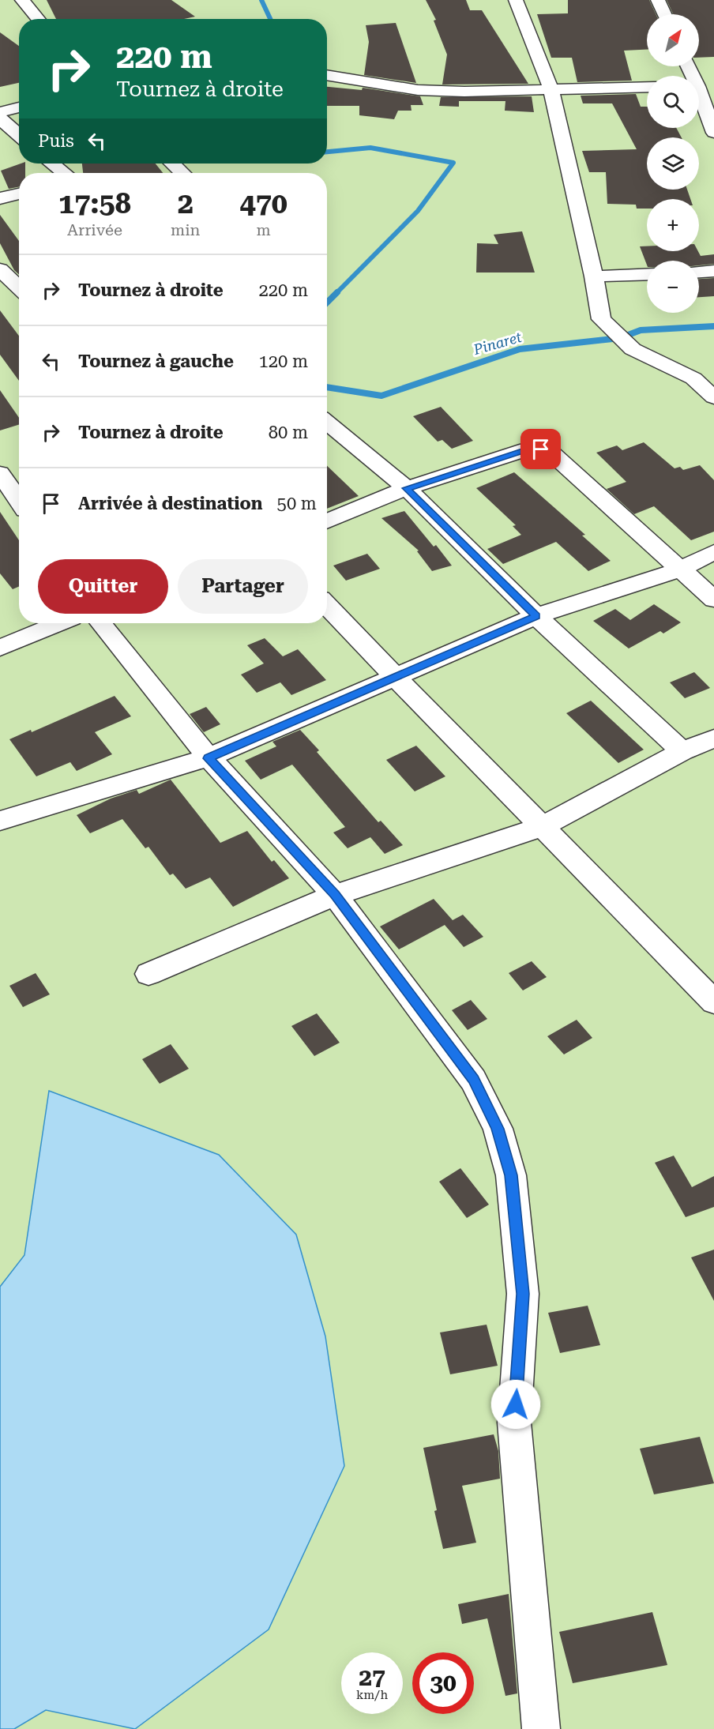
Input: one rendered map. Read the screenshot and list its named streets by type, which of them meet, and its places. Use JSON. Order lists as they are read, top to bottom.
{
  "water": ["Pinaret"],
  "north": "top right",
  "page": {
    "map_buttons": ["+", "−"],
    "turn": ["220 m", "Tournez à droite"],
    "then": "Puis",
    "eta": [
      "17:58",
      "Arrivée",
      "2",
      "min",
      "470",
      "m"
    ],
    "list": [
      {
        "name": "Tournez à droite",
        "value": "220 m"
      },
      {
        "name": "Tournez à gauche",
        "value": "120 m"
      },
      {
        "name": "Tournez à droite",
        "value": "80 m"
      },
      {
        "name": "Arrivée à destination",
        "value": "50 m"
      }
    ],
    "buttons": ["Quitter", "Partager"],
    "speed": "27 km/h",
    "limit": "30"
  }
}
